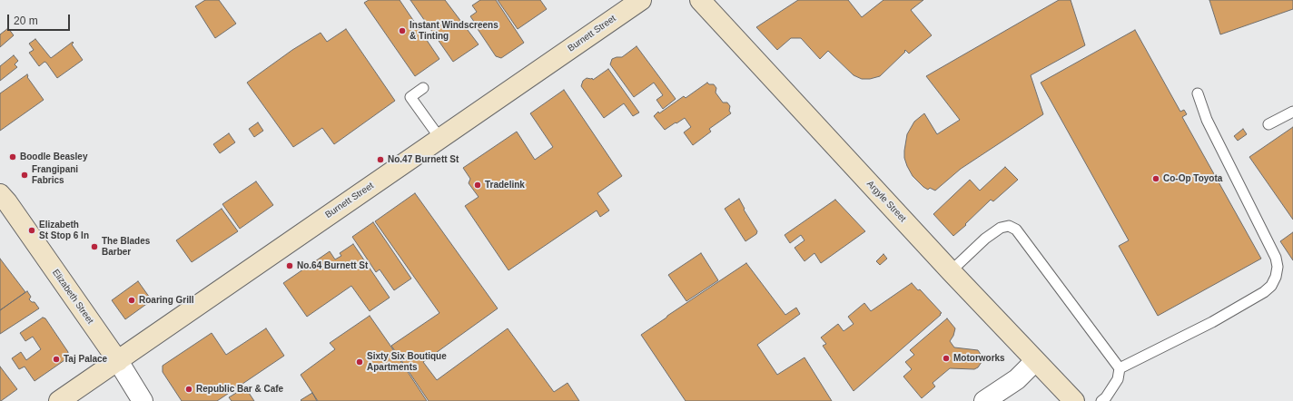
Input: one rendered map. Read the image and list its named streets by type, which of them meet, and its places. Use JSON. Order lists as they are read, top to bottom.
{
  "streets": {
    "main road": ["Burnett Street", "Argyle Street", "Elizabeth Street"]
  },
  "crossings": [
    ["Burnett Street", "Elizabeth Street"]
  ],
  "places": [
    "Instant Windscreens & Tinting",
    "Boodle Beasley",
    "No.47 Burnett St",
    "Frangipani Fabrics",
    "Co-Op Toyota",
    "Tradelink",
    "Elizabeth St Stop 6 In",
    "The Blades Barber",
    "No.64 Burnett St",
    "Roaring Grill",
    "Motorworks",
    "Taj Palace",
    "Sixty Six Boutique Apartments",
    "Republic Bar & Cafe"
  ],
  "scale_bar": "20 m"
}
